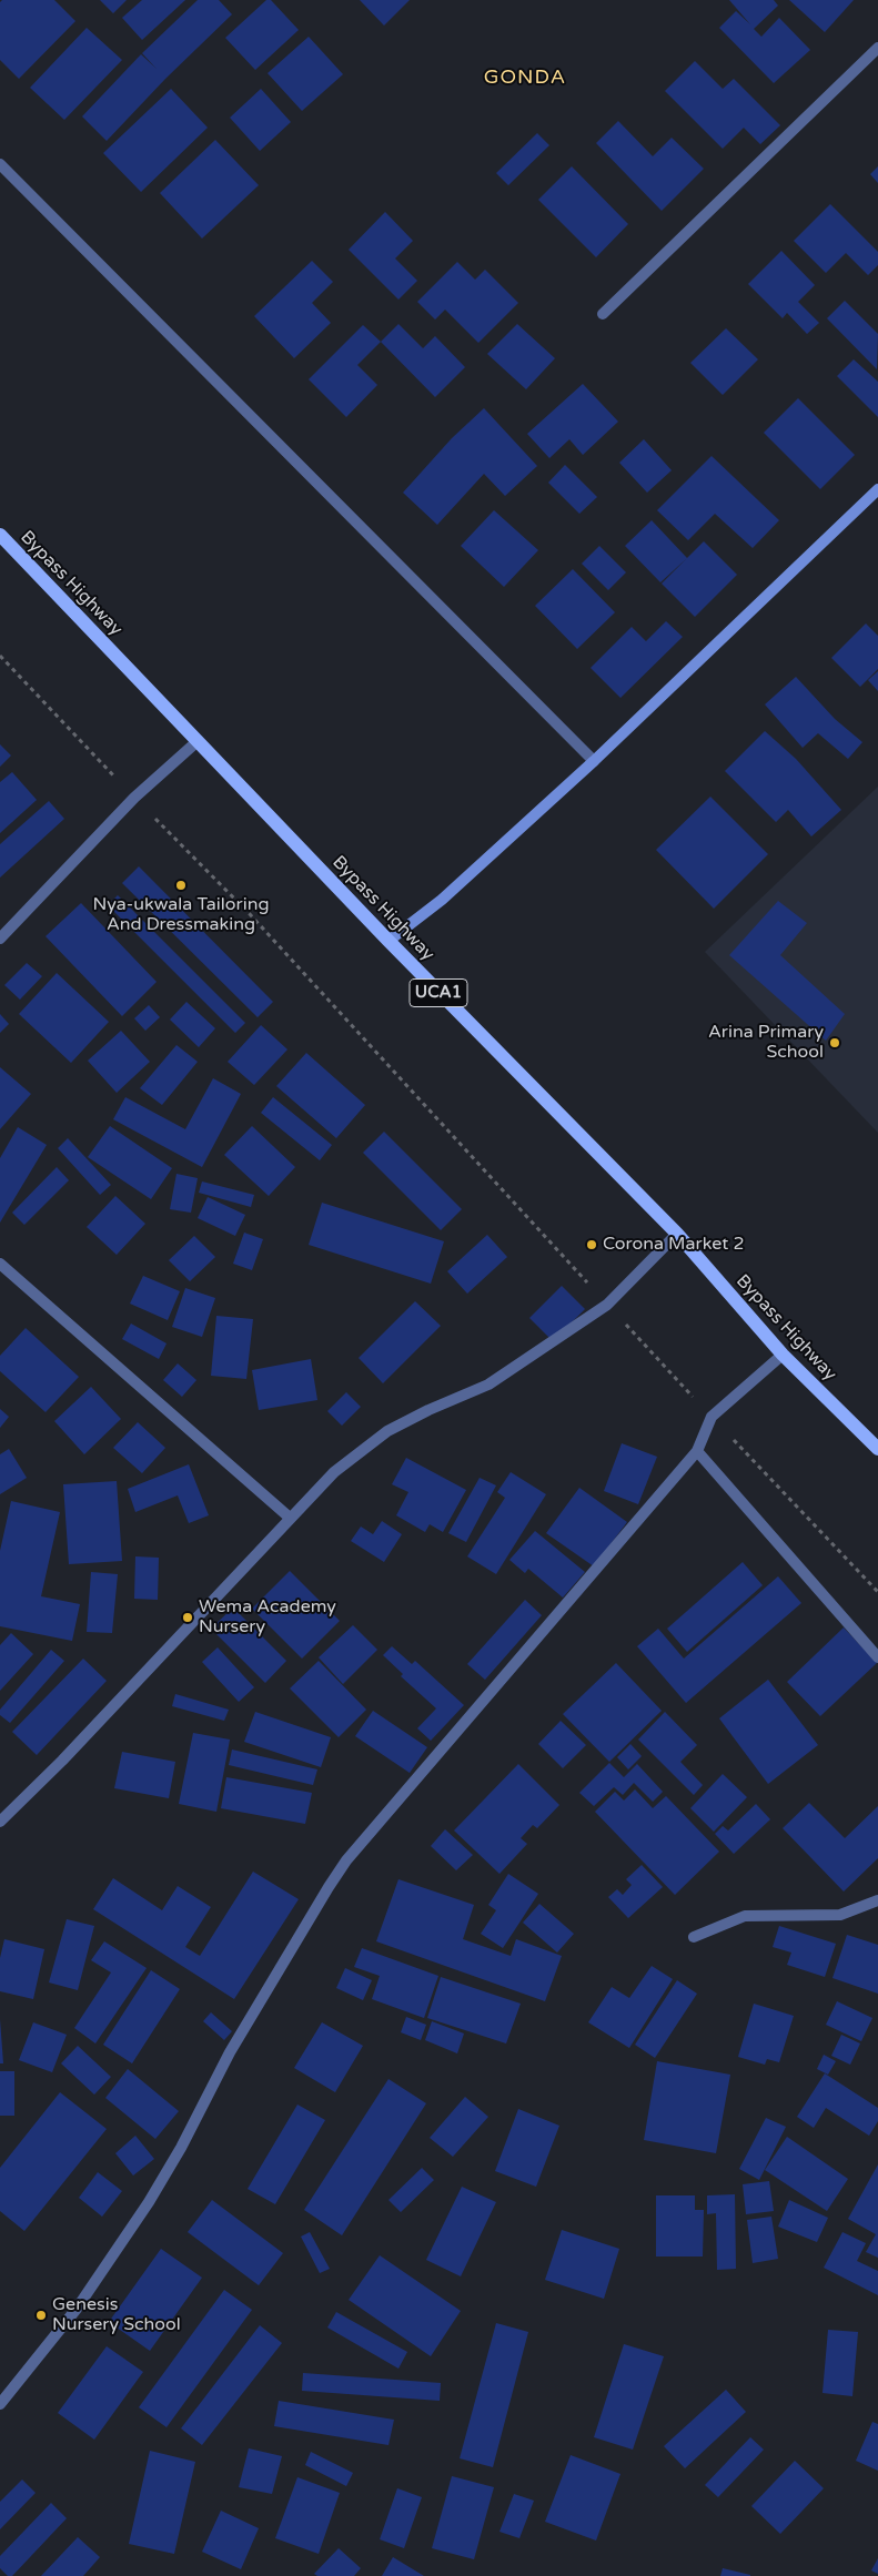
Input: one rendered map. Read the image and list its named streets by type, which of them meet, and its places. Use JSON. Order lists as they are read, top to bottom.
{
  "streets": {
    "main road": ["Bypass Highway", "UCA1"]
  },
  "districts": ["GONDA"],
  "places": [
    "Nya-ukwala Tailoring And Dressmaking",
    "Arina Primary School",
    "Corona Market 2",
    "Wema Academy Nursery",
    "Genesis Nursery School"
  ]
}
